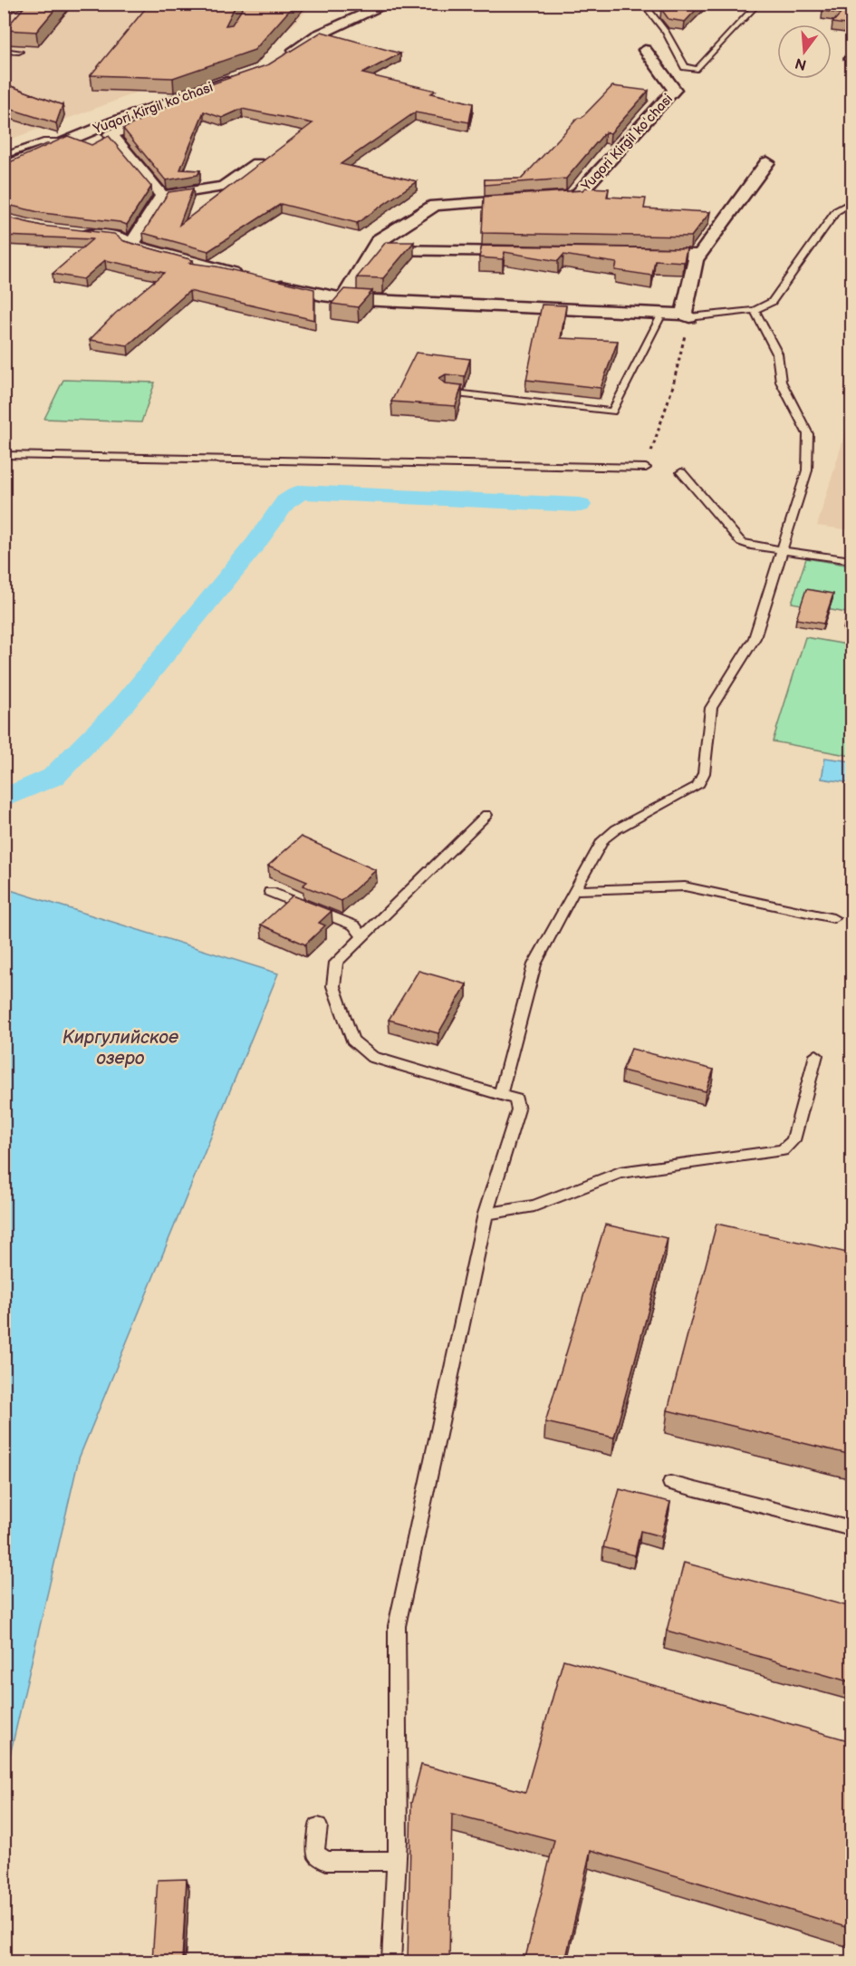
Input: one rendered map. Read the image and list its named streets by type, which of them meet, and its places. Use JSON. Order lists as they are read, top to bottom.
{
  "streets": {
    "street": ["Yuqori Kirgil koʻchasi"]
  },
  "water": ["Киргулийское озеро"],
  "north": "bottom"
}
